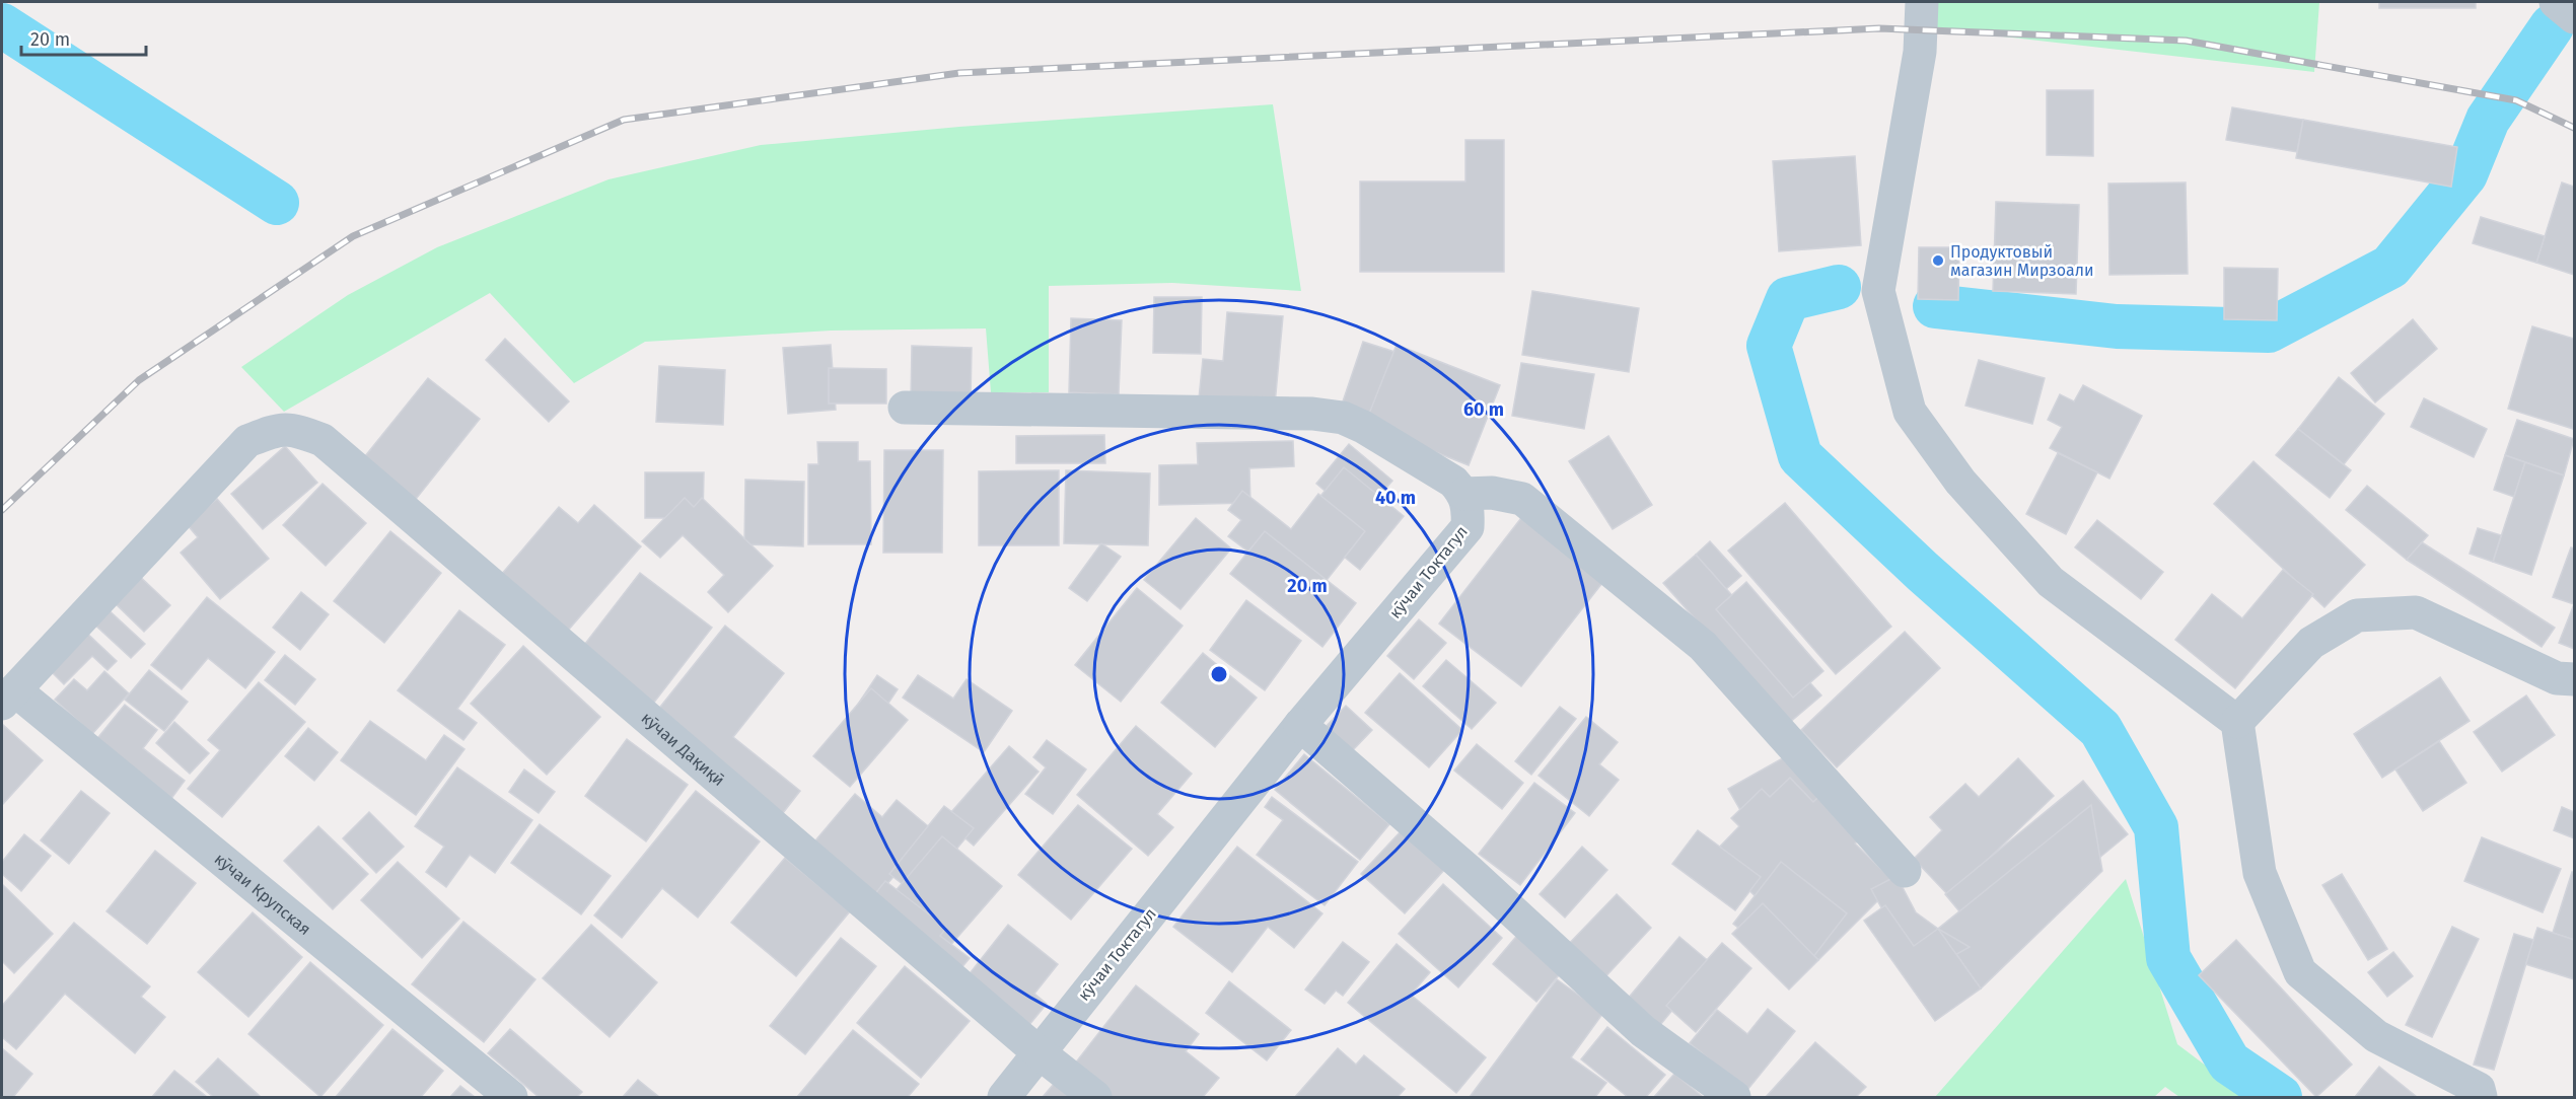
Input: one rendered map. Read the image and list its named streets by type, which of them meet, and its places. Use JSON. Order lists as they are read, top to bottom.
{
  "streets": {
    "street": ["кӯчаи Токтагул", "кӯчаи Дақиқӣ", "кӯчаи Крупская"]
  },
  "crossings": [
    ["кӯчаи Токтагул", "кӯчаи Дақиқӣ"],
    ["кӯчаи Дақиқӣ", "кӯчаи Крупская"]
  ],
  "places": ["Продуктовый магазин Мирзоали"],
  "scale_bar": "20 m",
  "rings": ["60 m", "40 m", "20 m"]
}
